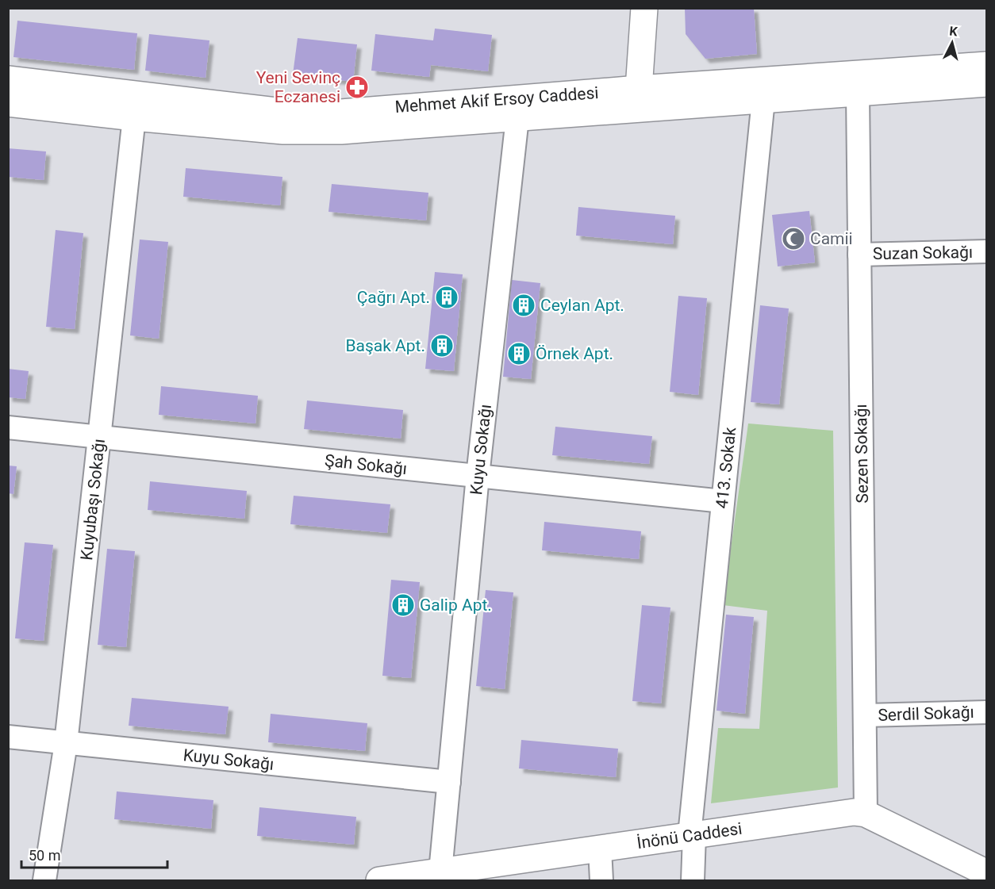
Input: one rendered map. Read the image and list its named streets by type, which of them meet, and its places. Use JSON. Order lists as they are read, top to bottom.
{
  "streets": {
    "main road": ["Mehmet Akif Ersoy Caddesi", "İnönü Caddesi"],
    "street": [
      "Suzan Sokağı",
      "Kuyu Sokağı",
      "Sezen Sokağı",
      "Şah Sokağı",
      "413. Sokak",
      "Kuyubaşı Sokağı",
      "Serdil Sokağı"
    ]
  },
  "crossings": [
    ["Mehmet Akif Ersoy Caddesi", "Kuyu Sokağı"],
    ["Mehmet Akif Ersoy Caddesi", "Sezen Sokağı"],
    ["Mehmet Akif Ersoy Caddesi", "413. Sokak"],
    ["Mehmet Akif Ersoy Caddesi", "Kuyubaşı Sokağı"],
    ["Suzan Sokağı", "Sezen Sokağı"],
    ["Kuyu Sokağı", "Şah Sokağı"],
    ["Kuyu Sokağı", "Kuyubaşı Sokağı"],
    ["Kuyu Sokağı", "İnönü Caddesi"],
    ["Sezen Sokağı", "Serdil Sokağı"],
    ["Sezen Sokağı", "İnönü Caddesi"],
    ["Şah Sokağı", "413. Sokak"],
    ["Şah Sokağı", "Kuyubaşı Sokağı"],
    ["413. Sokak", "İnönü Caddesi"]
  ],
  "places": {
    "pharmacy": ["Yeni Sevinç Eczanesi"],
    "mosque": ["Camii"],
    "building": [
      "Çağrı Apt.",
      "Ceylan Apt.",
      "Başak Apt.",
      "Örnek Apt.",
      "Galip Apt."
    ]
  },
  "scale_bar": "50 m",
  "north": "top"
}
